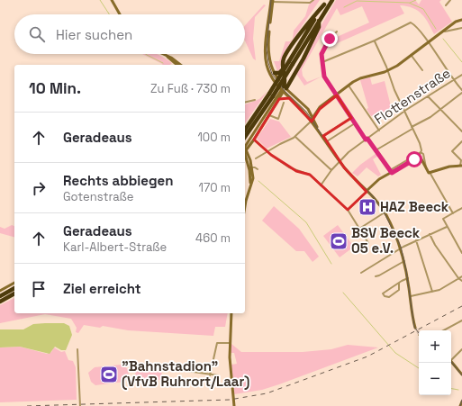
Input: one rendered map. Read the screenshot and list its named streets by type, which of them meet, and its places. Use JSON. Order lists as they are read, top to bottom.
{
  "streets": {
    "street": ["Flottenstraße"]
  },
  "places": {
    "hospital": ["HAZ Beeck"],
    "sports": ["BSV Beeck 05 e.V.", "\"Bahnstadion\" (VfvB Ruhrort/Laar)"]
  },
  "page": {
    "search": "Hier suchen",
    "heading": ["10 Min.", "Zu Fuß · 730 m"],
    "list": [
      ["Geradeaus", "100 m"],
      ["Rechts abbiegen", "Gotenstraße", "170 m"],
      ["Geradeaus", "Karl-Albert-Straße", "460 m"],
      "Ziel erreicht"
    ],
    "map_buttons": ["+", "−"]
  }
}
